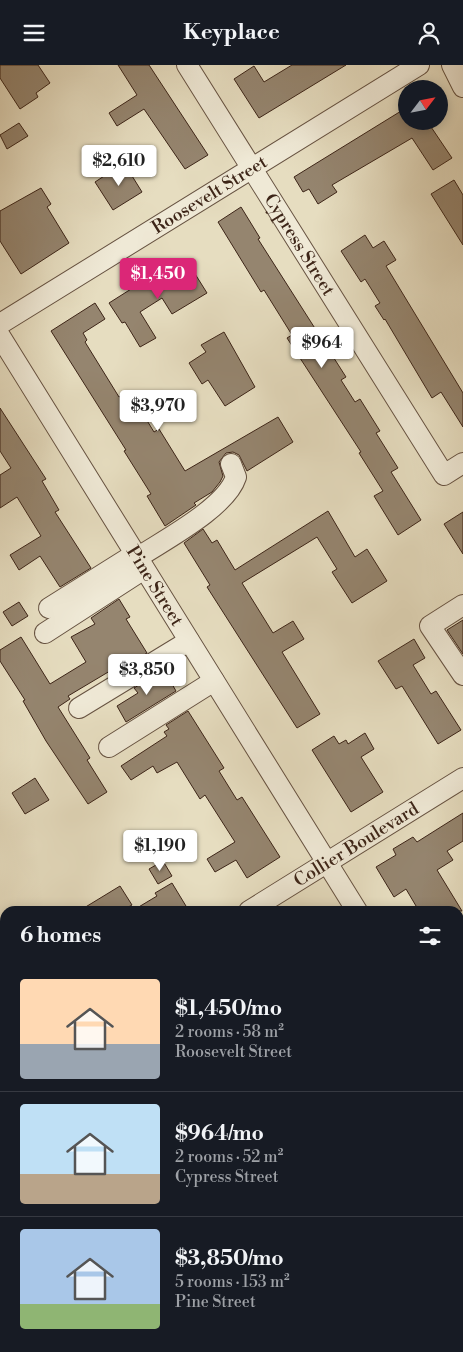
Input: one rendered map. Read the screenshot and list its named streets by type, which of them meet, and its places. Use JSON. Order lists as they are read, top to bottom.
{
  "streets": {
    "street": [
      "Roosevelt Street",
      "Cypress Street",
      "Pine Street",
      "Collier Boulevard"
    ]
  },
  "crossings": [
    ["Roosevelt Street", "Cypress Street"],
    ["Pine Street", "Collier Boulevard"]
  ],
  "north": "top right",
  "page": {
    "header": "Keyplace",
    "price": [
      "$2,610",
      "$1,450",
      "$964",
      "$3,970",
      "$3,850",
      "$1,190"
    ],
    "heading": "6 homes",
    "list": [
      {
        "name": "$1,450/mo",
        "note": "2 rooms · 58 m² · Roosevelt Street"
      },
      {
        "name": "$964/mo",
        "note": "2 rooms · 52 m² · Cypress Street"
      },
      {
        "name": "$3,850/mo",
        "note": "5 rooms · 153 m² · Pine Street"
      }
    ]
  }
}
